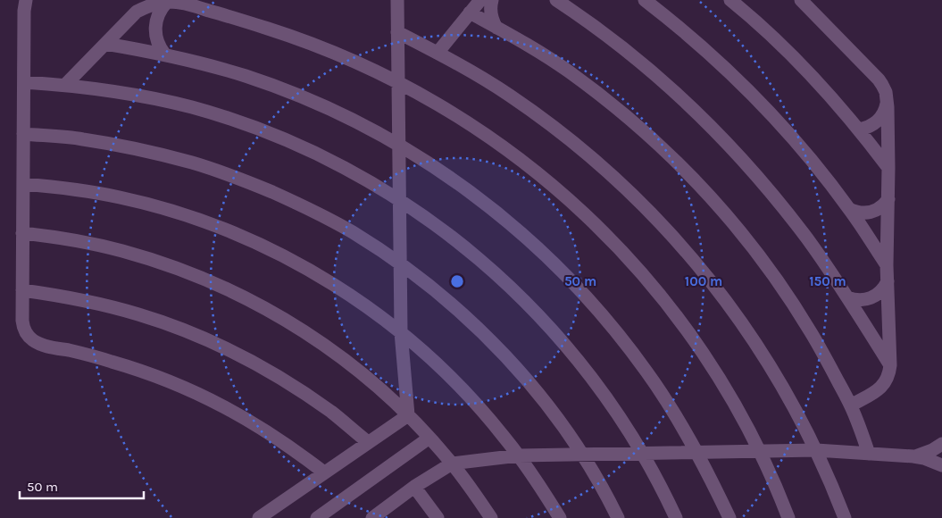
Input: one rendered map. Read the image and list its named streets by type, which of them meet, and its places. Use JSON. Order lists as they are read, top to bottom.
{
  "scale_bar": "50 m",
  "rings": ["50 m", "100 m", "150 m"]
}
